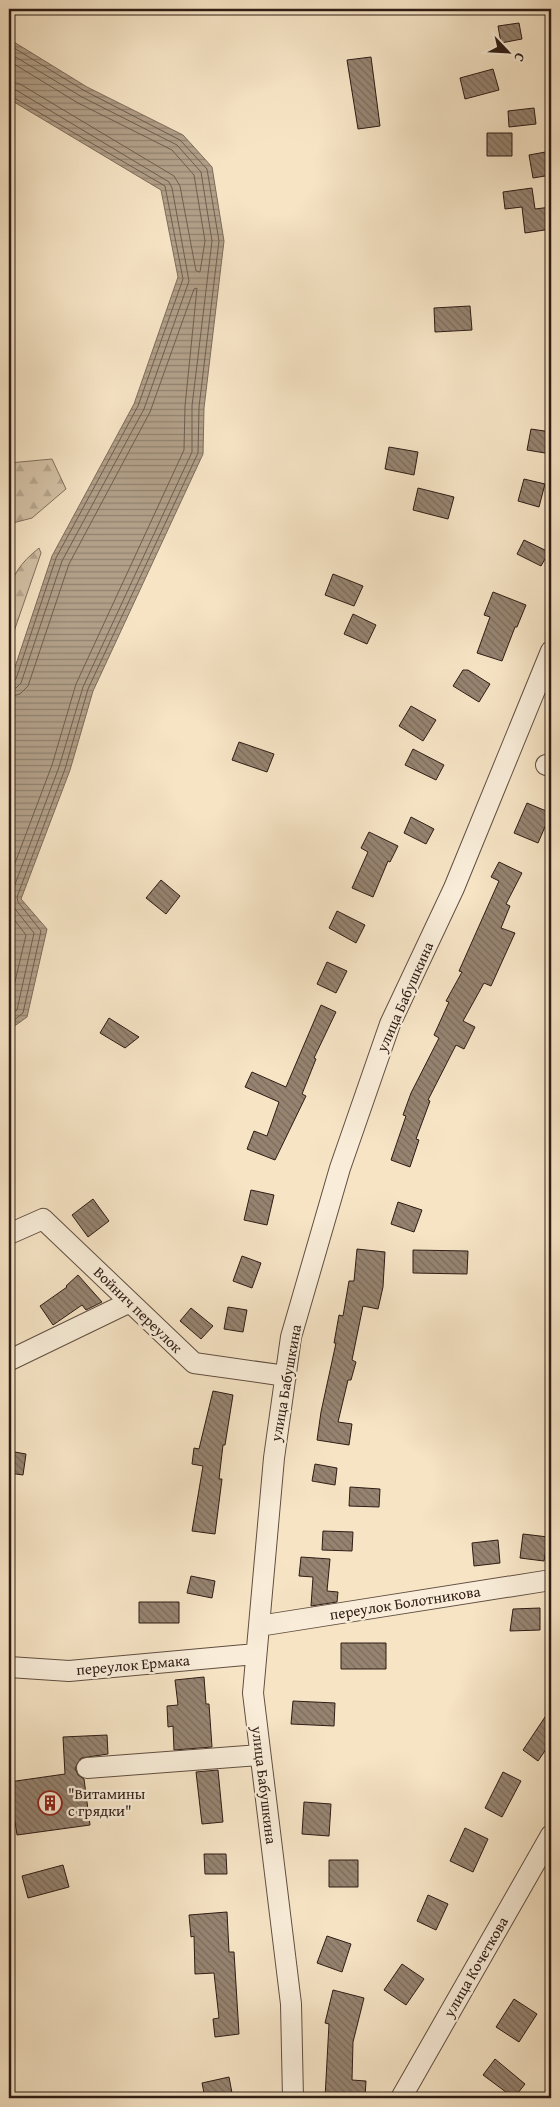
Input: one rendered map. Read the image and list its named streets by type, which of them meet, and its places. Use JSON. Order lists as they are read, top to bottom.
{
  "streets": {
    "street": [
      "улица Бабушкина",
      "Войнич переулок",
      "переулок Болотникова",
      "переулок Ермака",
      "улица Кочеткова"
    ]
  },
  "crossings": [
    ["улица Бабушкина", "Войнич переулок"],
    ["улица Бабушкина", "переулок Болотникова"],
    ["улица Бабушкина", "переулок Ермака"]
  ],
  "places": {
    "building": ["\"Витамины с грядки\""]
  },
  "north": "bottom right"
}
